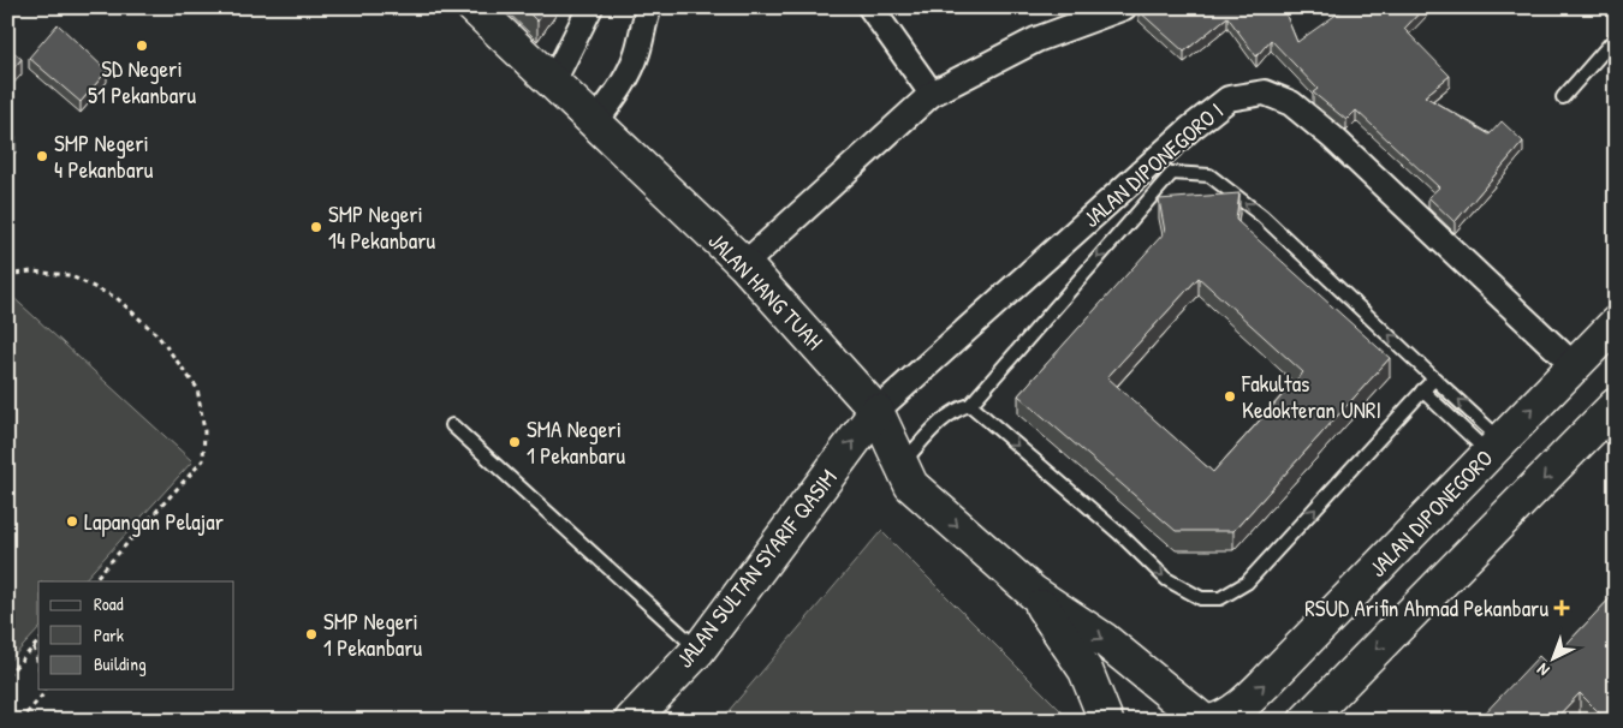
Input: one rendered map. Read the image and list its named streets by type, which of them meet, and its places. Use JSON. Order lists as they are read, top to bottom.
{
  "streets": {
    "main road": ["JALAN HANG TUAH", "JALAN DIPONEGORO", "JALAN SULTAN SYARIF QASIM"],
    "street": ["JALAN DIPONEGORO I"]
  },
  "crossings": [
    ["JALAN DIPONEGORO I", "JALAN HANG TUAH"],
    ["JALAN DIPONEGORO I", "JALAN DIPONEGORO"],
    ["JALAN DIPONEGORO I", "JALAN SULTAN SYARIF QASIM"],
    ["JALAN HANG TUAH", "JALAN SULTAN SYARIF QASIM"]
  ],
  "one_way": ["JALAN SULTAN SYARIF QASIM"],
  "places": {
    "other": [
      "SD Negeri 51 Pekanbaru",
      "SMP Negeri 4 Pekanbaru",
      "SMP Negeri 14 Pekanbaru",
      "Fakultas Kedokteran UNRI",
      "SMA Negeri 1 Pekanbaru",
      "Lapangan Pelajar",
      "SMP Negeri 1 Pekanbaru"
    ],
    "health": ["RSUD Arifin Ahmad Pekanbaru"]
  },
  "legend": ["Road", "Park", "Building"],
  "north": "bottom left"
}
